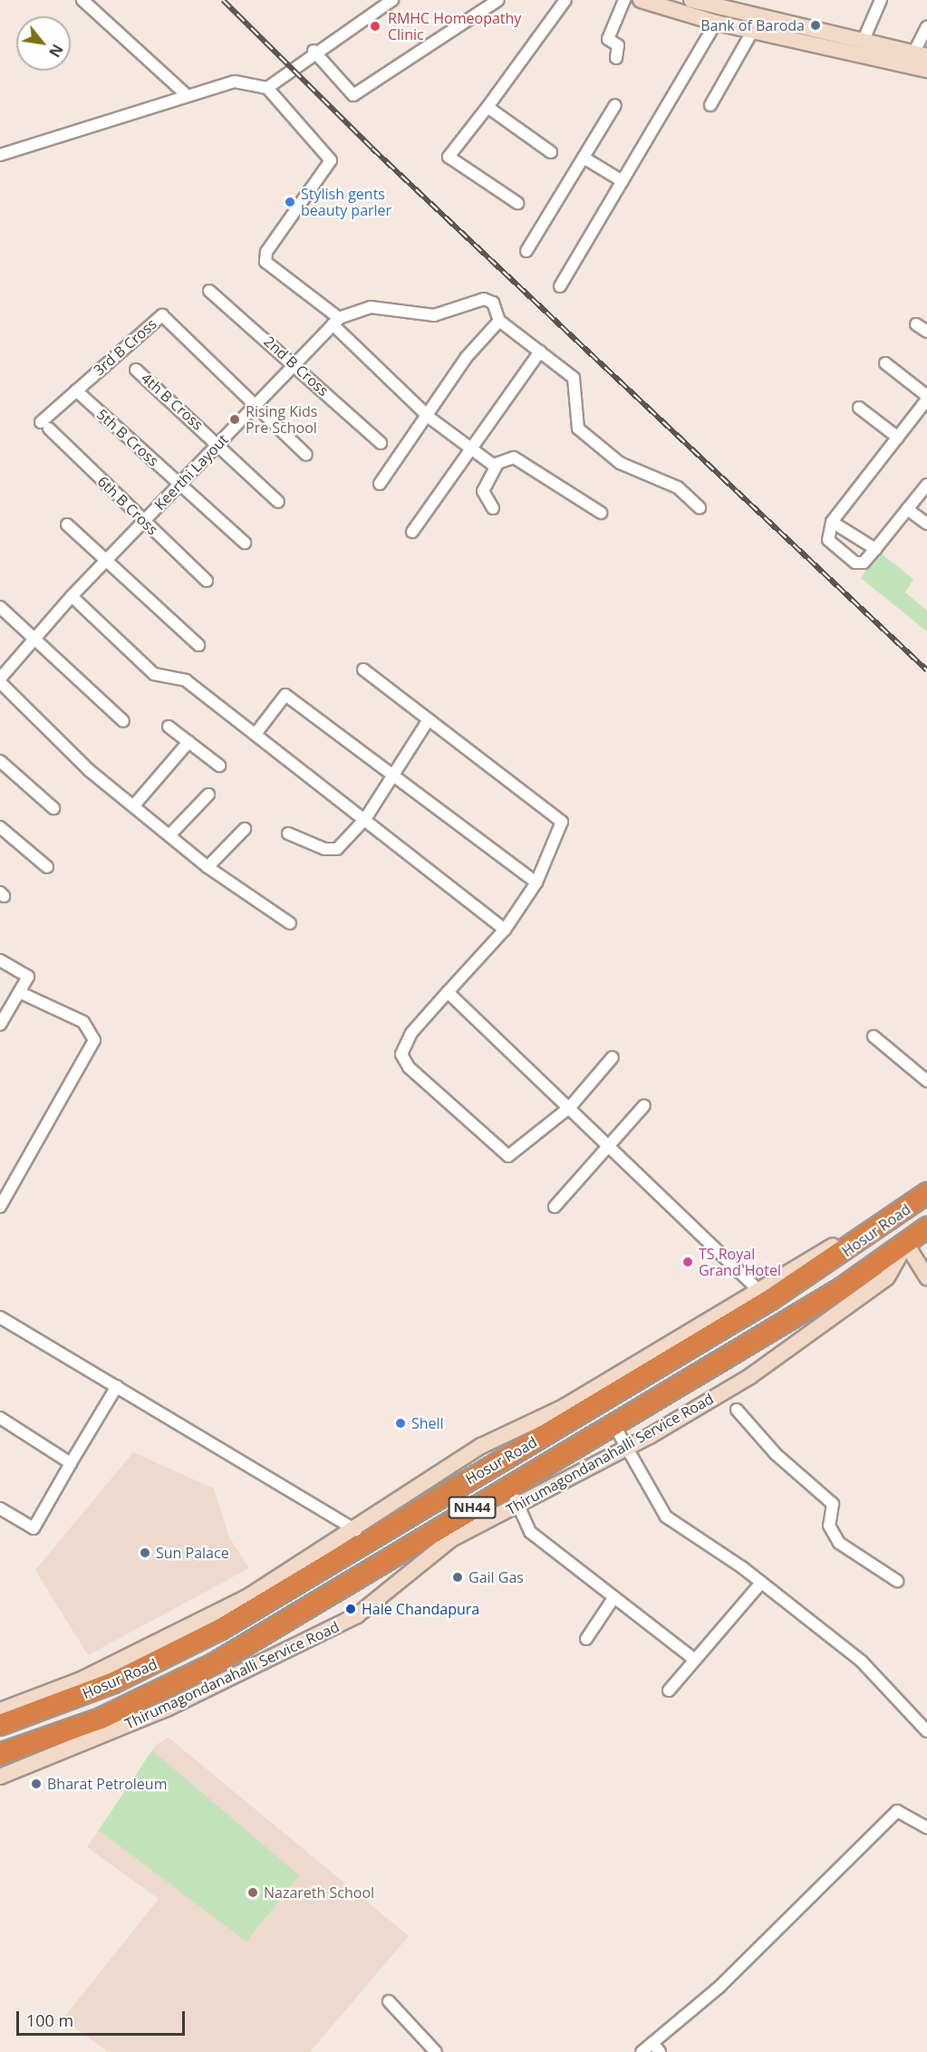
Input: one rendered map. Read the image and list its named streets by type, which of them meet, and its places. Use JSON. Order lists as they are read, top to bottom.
{
  "streets": {
    "highway": ["Hosur Road", "NH44"],
    "street": [
      "3rd B Cross",
      "2nd B Cross",
      "4th B Cross",
      "5th B Cross",
      "Keerthi Layout",
      "6th B Cross",
      "Thirumagondanahalli Service Road"
    ]
  },
  "crossings": [
    ["3rd B Cross", "5th B Cross"],
    ["3rd B Cross", "Keerthi Layout"],
    ["3rd B Cross", "6th B Cross"],
    ["2nd B Cross", "Keerthi Layout"],
    ["4th B Cross", "Keerthi Layout"],
    ["5th B Cross", "Keerthi Layout"],
    ["Keerthi Layout", "6th B Cross"],
    ["Hosur Road", "Thirumagondanahalli Service Road"]
  ],
  "places": [
    "Bank of Baroda",
    "RMHC Homeopathy Clinic",
    "Stylish gents beauty parler",
    "Rising Kids Pre School",
    "TS Royal Grand Hotel",
    "Shell",
    "Sun Palace",
    "Gail Gas",
    "Hale Chandapura",
    "Bharat Petroleum",
    "Nazareth School"
  ],
  "scale_bar": "100 m",
  "north": "bottom right"
}
